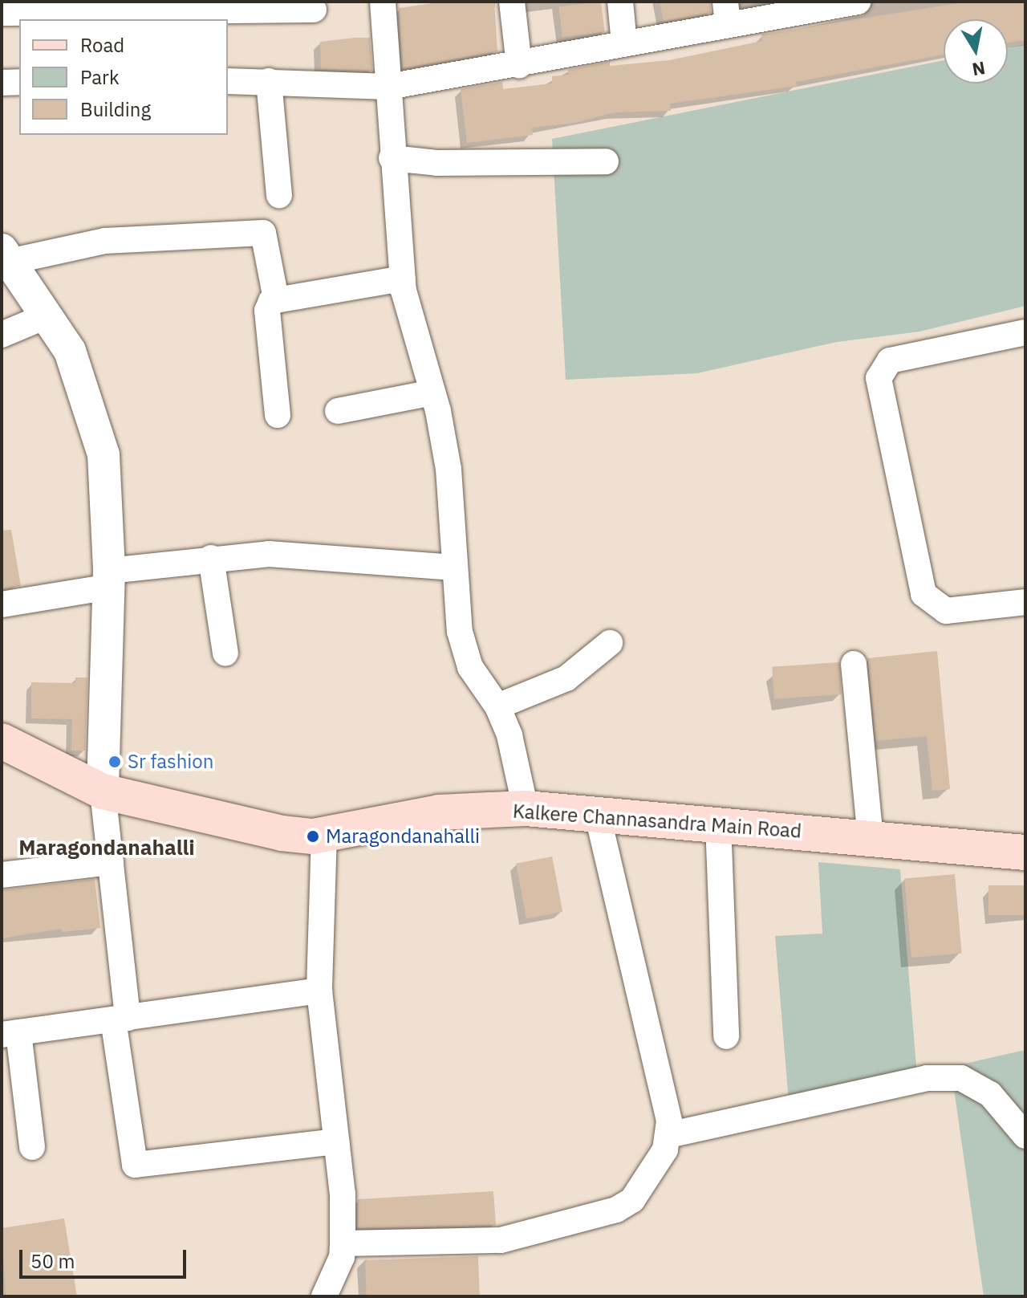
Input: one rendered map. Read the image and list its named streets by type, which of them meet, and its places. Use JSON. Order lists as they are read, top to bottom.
{
  "streets": {
    "main road": ["Kalkere Channasandra Main Road"]
  },
  "districts": ["Maragondanahalli"],
  "places": ["Sr fashion", "Maragondanahalli"],
  "legend": ["Road", "Park", "Building"],
  "scale_bar": "50 m",
  "north": "bottom"
}
